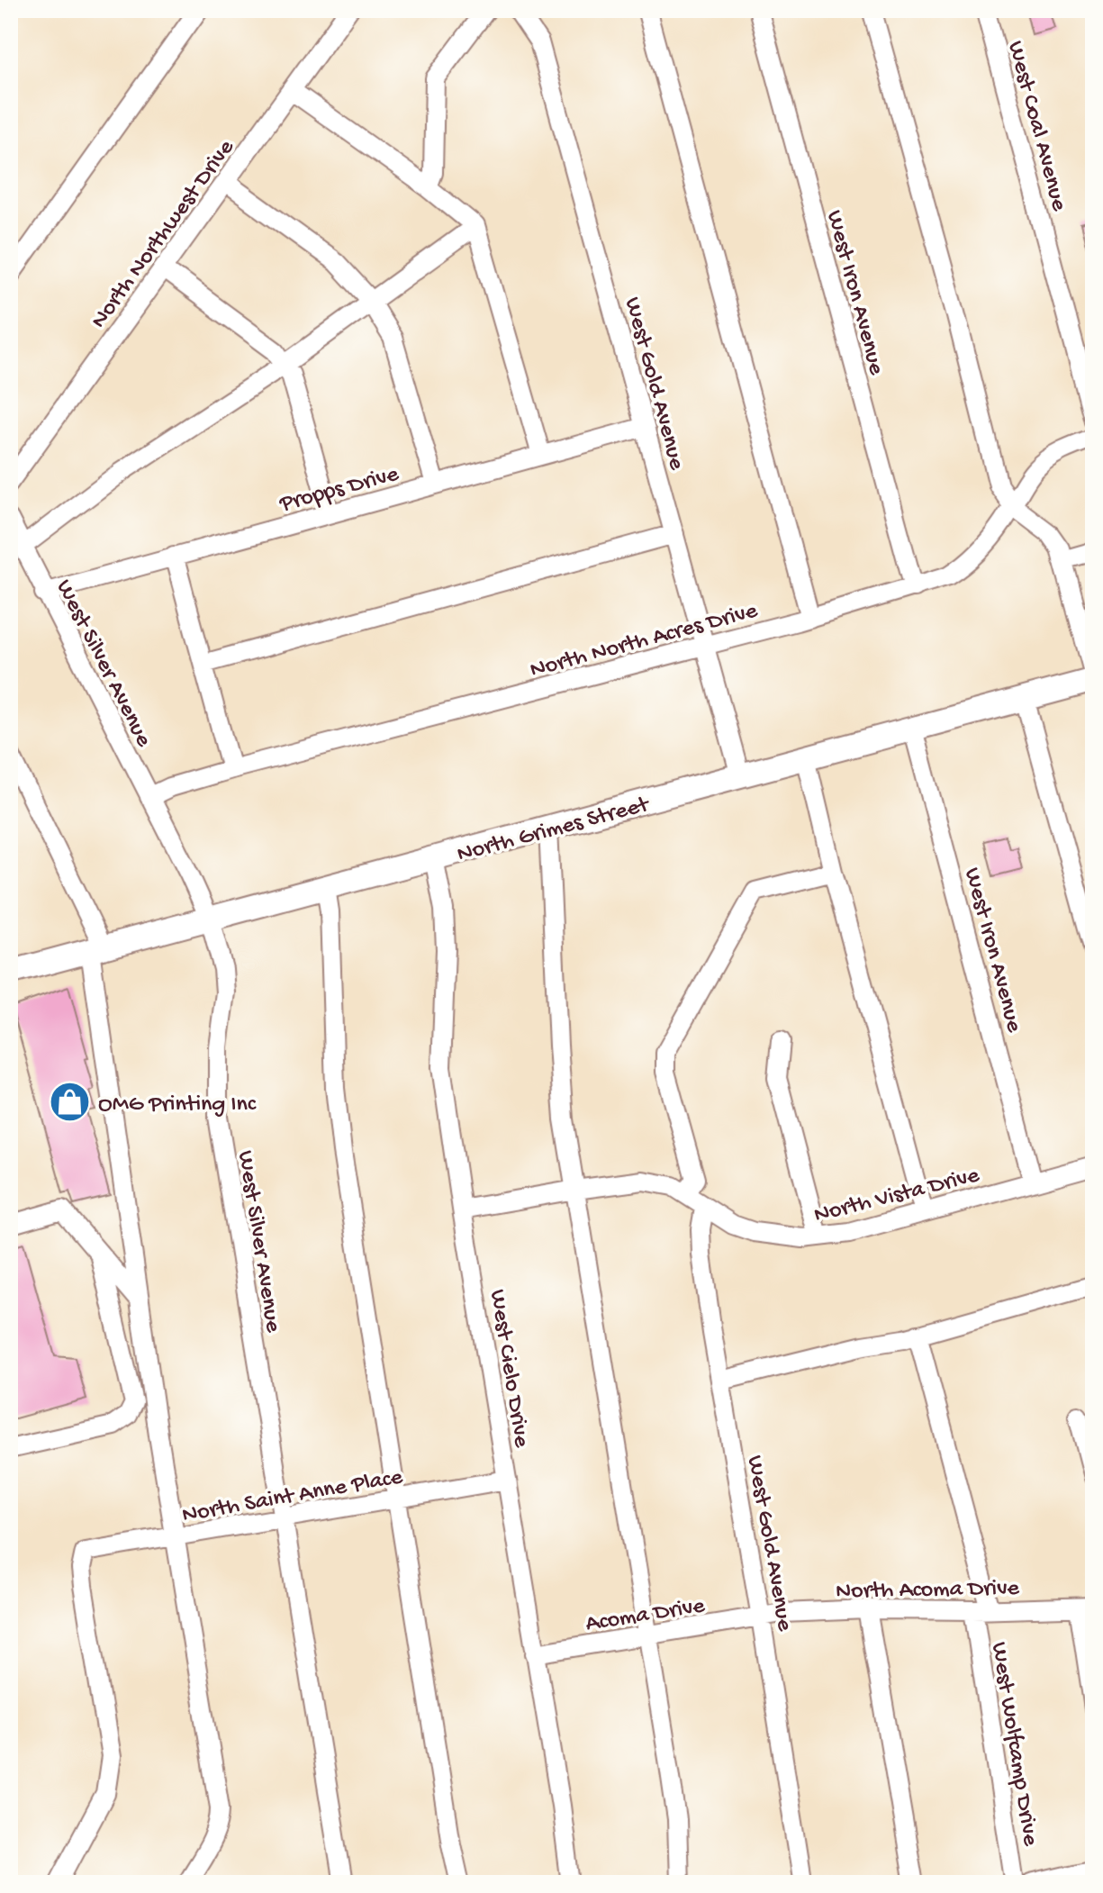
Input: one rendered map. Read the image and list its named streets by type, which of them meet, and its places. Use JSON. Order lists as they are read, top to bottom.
{
  "streets": {
    "main road": ["North Grimes Street"],
    "street": [
      "West Coal Avenue",
      "North Northwest Drive",
      "West Iron Avenue",
      "West Gold Avenue",
      "Propps Drive",
      "North North Acres Drive",
      "West Silver Avenue",
      "North Vista Drive",
      "West Cielo Drive",
      "North Saint Anne Place",
      "North Acoma Drive",
      "Acoma Drive",
      "West Wolfcamp Drive"
    ]
  },
  "crossings": [
    ["West Iron Avenue", "North North Acres Drive"],
    ["West Iron Avenue", "North Grimes Street"],
    ["West Iron Avenue", "North Vista Drive"],
    ["West Gold Avenue", "Propps Drive"],
    ["West Gold Avenue", "North North Acres Drive"],
    ["West Gold Avenue", "North Grimes Street"],
    ["West Gold Avenue", "North Vista Drive"],
    ["West Gold Avenue", "North Acoma Drive"],
    ["West Gold Avenue", "Acoma Drive"],
    ["Propps Drive", "West Silver Avenue"],
    ["North North Acres Drive", "West Silver Avenue"],
    ["West Silver Avenue", "North Grimes Street"],
    ["West Silver Avenue", "North Saint Anne Place"],
    ["North Grimes Street", "West Cielo Drive"],
    ["North Vista Drive", "West Cielo Drive"],
    ["West Cielo Drive", "North Saint Anne Place"],
    ["West Cielo Drive", "Acoma Drive"],
    ["North Acoma Drive", "Acoma Drive"],
    ["North Acoma Drive", "West Wolfcamp Drive"]
  ],
  "places": {
    "shop": ["OMG Printing Inc"]
  }
}
